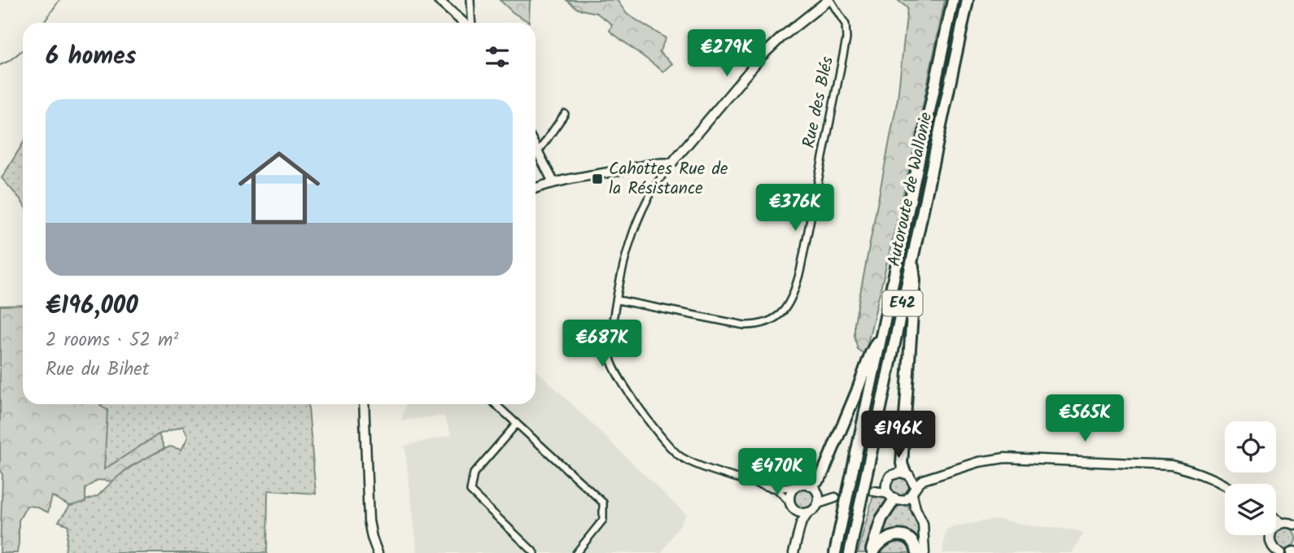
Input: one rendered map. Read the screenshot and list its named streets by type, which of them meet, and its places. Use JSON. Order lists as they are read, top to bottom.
{
  "streets": {
    "highway": ["Autoroute de Wallonie", "E42"],
    "street": ["Rue des Blés"]
  },
  "places": {
    "transit": ["Cahottes Rue de la Résistance"]
  },
  "page": {
    "heading": "6 homes",
    "price": [
      "€279K",
      "€376K",
      "€687K",
      "€565K",
      "€196K",
      "€470K"
    ],
    "list": [
      {
        "name": "€196,000",
        "note": "2 rooms · 52 m² · Rue du Bihet"
      }
    ]
  }
}
